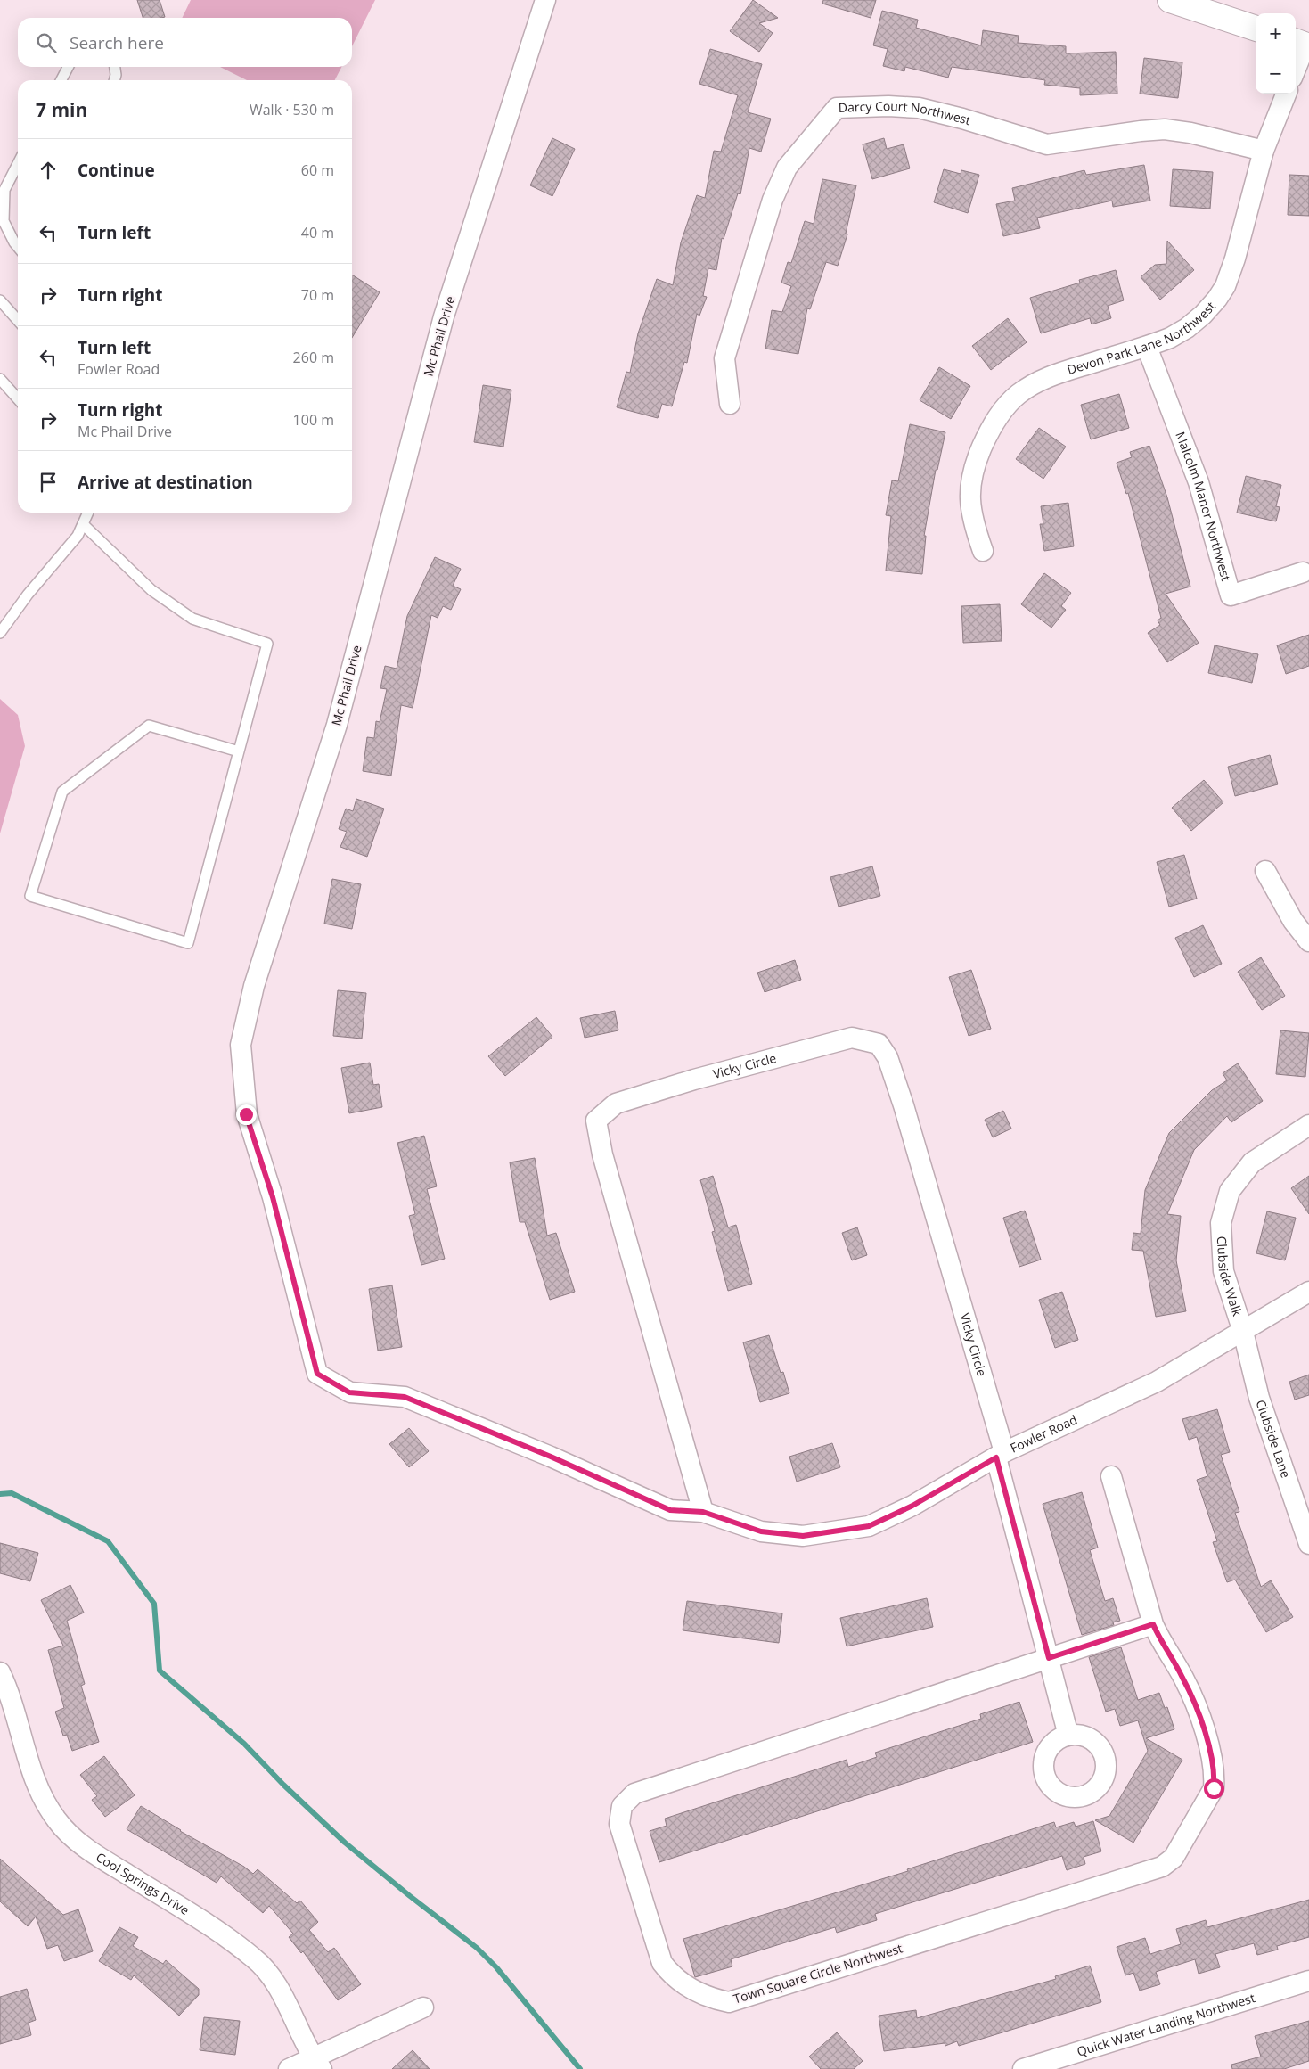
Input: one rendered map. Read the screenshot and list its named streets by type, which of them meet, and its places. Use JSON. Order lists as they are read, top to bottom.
{
  "streets": {
    "street": [
      "Darcy Court Northwest",
      "Mc Phail Drive",
      "Devon Park Lane Northwest",
      "Malcolm Manor Northwest",
      "Vicky Circle",
      "Clubside Walk",
      "Fowler Road",
      "Clubside Lane",
      "Cool Springs Drive",
      "Town Square Circle Northwest",
      "Quick Water Landing Northwest"
    ]
  },
  "crossings": [
    ["Darcy Court Northwest", "Devon Park Lane Northwest"],
    ["Mc Phail Drive", "Fowler Road"],
    ["Devon Park Lane Northwest", "Malcolm Manor Northwest"],
    ["Vicky Circle", "Fowler Road"],
    ["Clubside Walk", "Fowler Road"],
    ["Clubside Walk", "Clubside Lane"],
    ["Fowler Road", "Clubside Lane"]
  ],
  "page": {
    "map_buttons": ["+", "−"],
    "search": "Search here",
    "heading": ["7 min", "Walk · 530 m"],
    "list": [
      ["Continue", "60 m"],
      ["Turn left", "40 m"],
      ["Turn right", "70 m"],
      ["Turn left", "Fowler Road", "260 m"],
      ["Turn right", "Mc Phail Drive", "100 m"],
      "Arrive at destination"
    ]
  }
}
